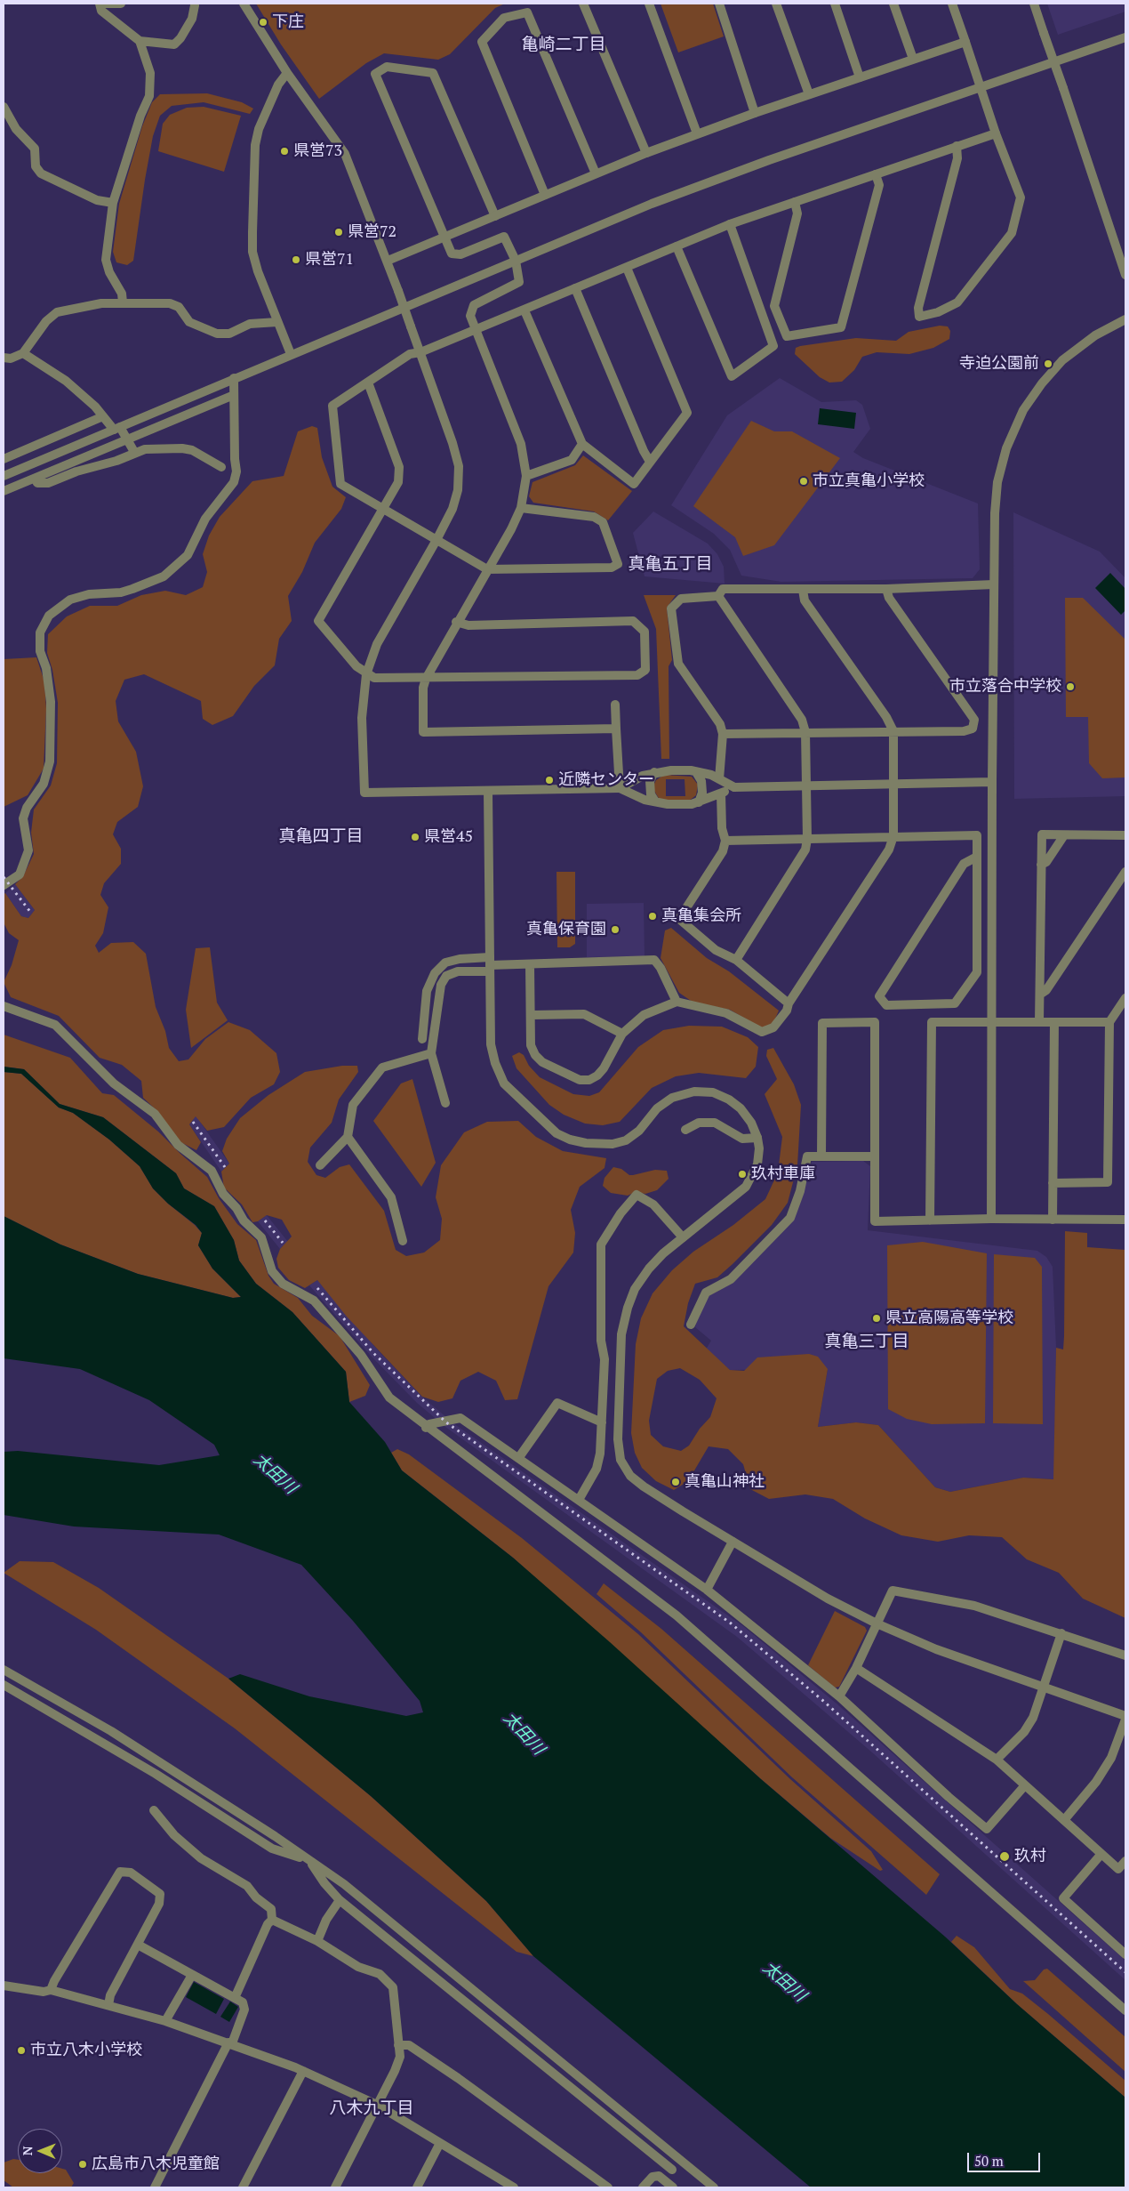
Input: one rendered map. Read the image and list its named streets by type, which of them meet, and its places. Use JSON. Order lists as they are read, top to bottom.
{
  "districts": [
    "亀崎二丁目",
    "真亀五丁目",
    "真亀四丁目",
    "真亀三丁目",
    "八木九丁目"
  ],
  "water": ["太田川"],
  "places": [
    "下庄",
    "県営73",
    "県営72",
    "県営71",
    "寺迫公園前",
    "市立真亀小学校",
    "市立落合中学校",
    "近隣センター",
    "県営45",
    "真亀集会所",
    "真亀保育園",
    "玖村車庫",
    "県立高陽高等学校",
    "真亀山神社",
    "玖村",
    "市立八木小学校",
    "広島市八木児童館"
  ],
  "scale_bar": "50 m",
  "north": "left"
}
